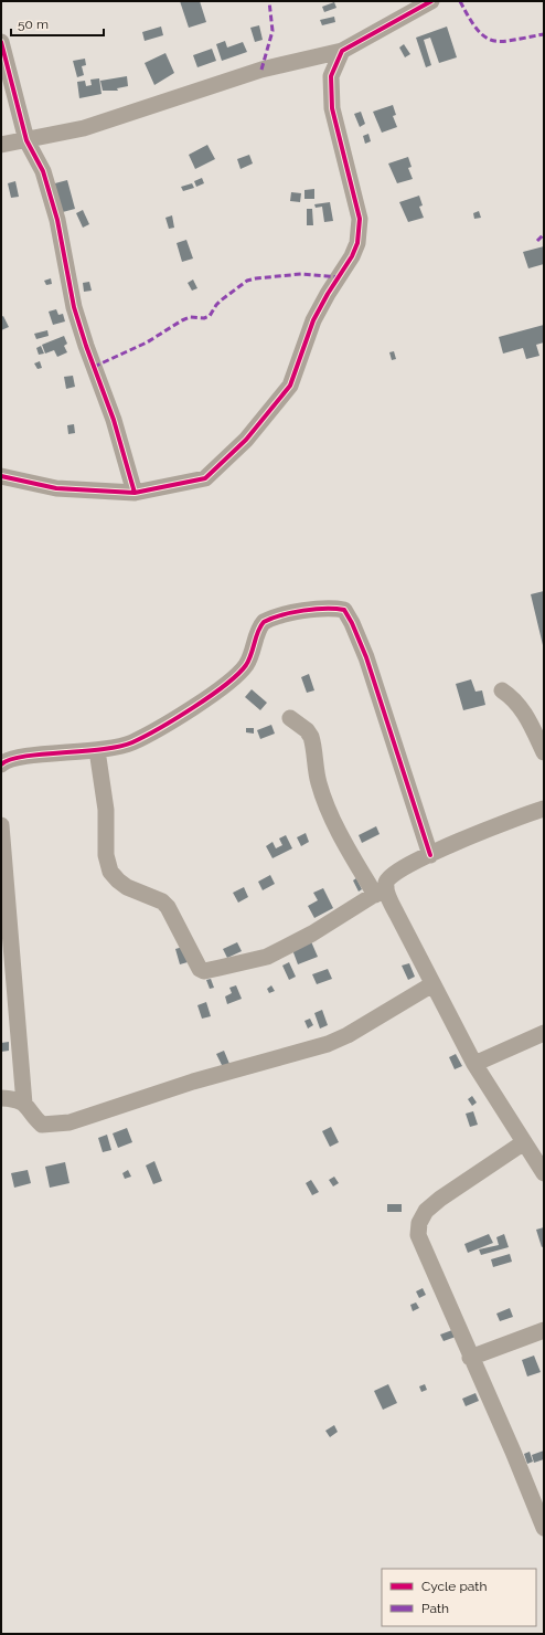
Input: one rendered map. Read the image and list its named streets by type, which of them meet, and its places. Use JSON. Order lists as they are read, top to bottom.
{
  "legend": ["Cycle path", "Path"],
  "scale_bar": "50 m"
}
